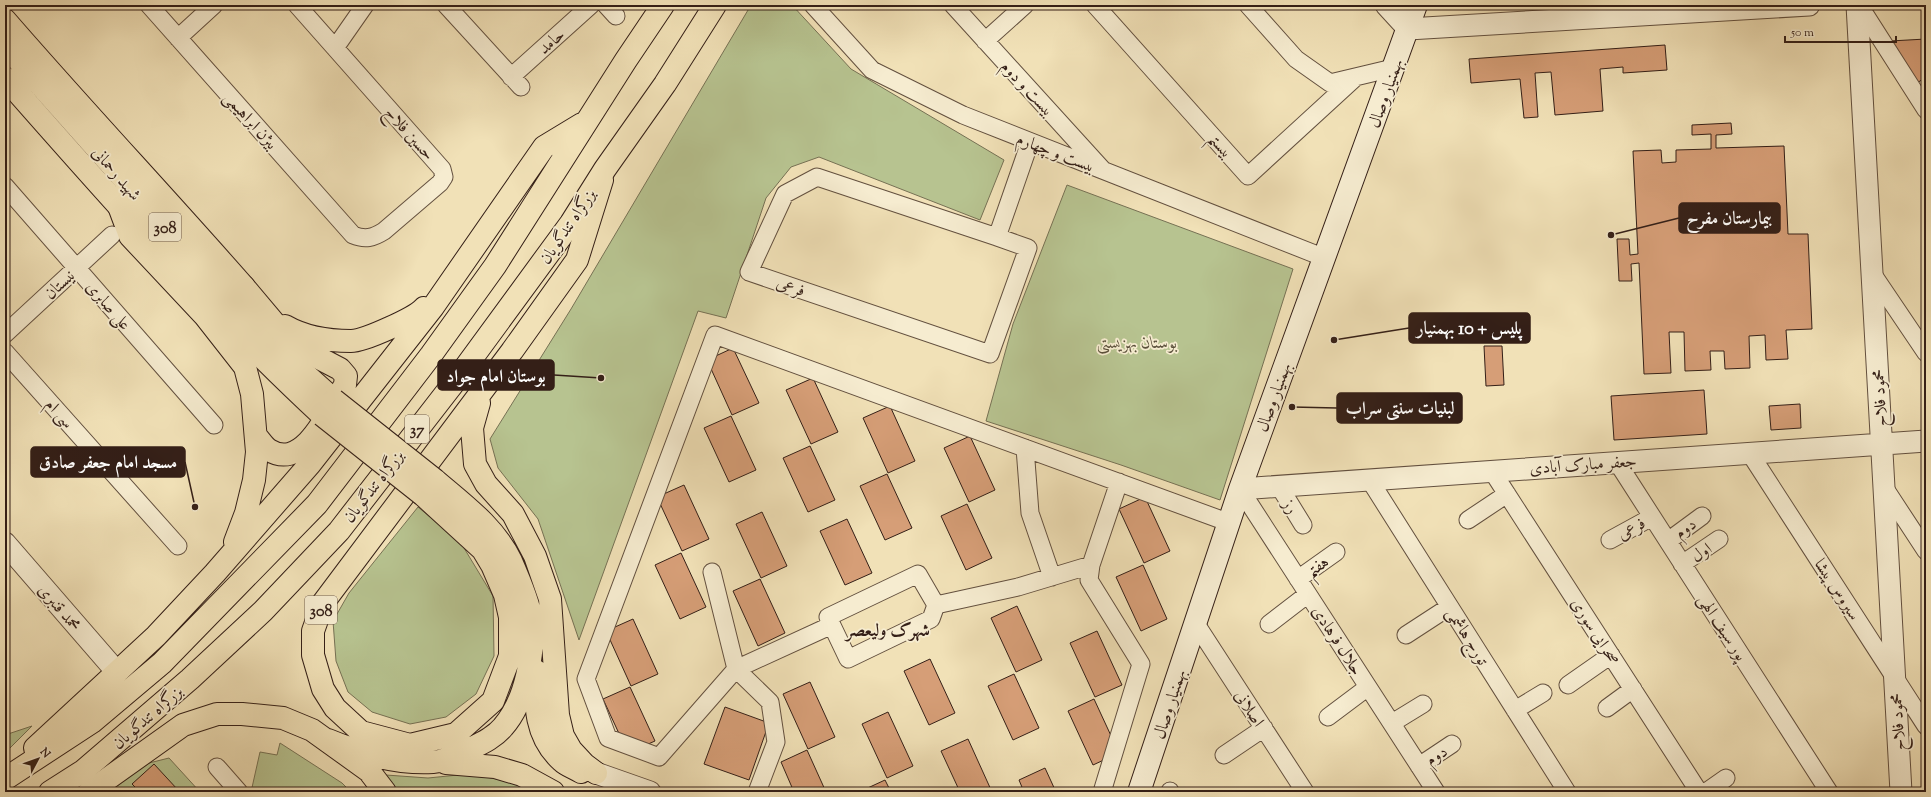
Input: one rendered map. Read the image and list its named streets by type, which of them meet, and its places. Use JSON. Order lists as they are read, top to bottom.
{
  "streets": {
    "main road": [
      "بهمنیار وصال",
      "شهید رحمانی",
      "بزرگراه تندگویان",
      "308",
      "37"
    ],
    "street": [
      "حامد",
      "بیست و دوم",
      "بیژن ابراهیمی",
      "حسین فلاح",
      "بیستم",
      "بیست و چهارم",
      "نیستان",
      "فرعی",
      "علی صابری",
      "محمود فلاح",
      "سی ام",
      "جعفر مبارک آبادی",
      "رز",
      "دوم",
      "اول",
      "هفتم",
      "سیروس پیشا",
      "محمد قنبری",
      "پور سیف الهی",
      "صحرایی سوری",
      "تورج هاشمی",
      "جلال فرهادی",
      "اصلانی"
    ]
  },
  "crossings": [
    ["بیست و دوم", "بیست و چهارم"],
    ["بهمنیار وصال", "بیست و چهارم"],
    ["بهمنیار وصال", "جعفر مبارک آبادی"],
    ["بهمنیار وصال", "جلال فرهادی"],
    ["بهمنیار وصال", "اصلانی"],
    ["بیژن ابراهیمی", "حسین فلاح"],
    ["شهید رحمانی", "308"],
    ["بزرگراه تندگویان", "308"],
    ["نیستان", "علی صابری"],
    ["فرعی", "پور سیف الهی"],
    ["محمود فلاح", "جعفر مبارک آبادی"],
    ["محمود فلاح", "سیروس پیشا"],
    ["جعفر مبارک آبادی", "رز"],
    ["جعفر مبارک آبادی", "سیروس پیشا"],
    ["جعفر مبارک آبادی", "پور سیف الهی"],
    ["جعفر مبارک آبادی", "صحرایی سوری"],
    ["جعفر مبارک آبادی", "تورج هاشمی"],
    ["جعفر مبارک آبادی", "جلال فرهادی"],
    ["دوم", "پور سیف الهی"],
    ["دوم", "جلال فرهادی"],
    ["اول", "پور سیف الهی"],
    ["هفتم", "جلال فرهادی"]
  ],
  "districts": ["شهرک ولیعصر"],
  "parks": ["بوستان بهزیستی"],
  "places": [
    "بیمارستان مفرح",
    "پلیس + 10 بهمنیار",
    "بوستان امام جواد",
    "لبنیات سنتی سراب",
    "مسجد امام جعفر صادق"
  ],
  "scale_bar": "50 m",
  "north": "top right"
}
